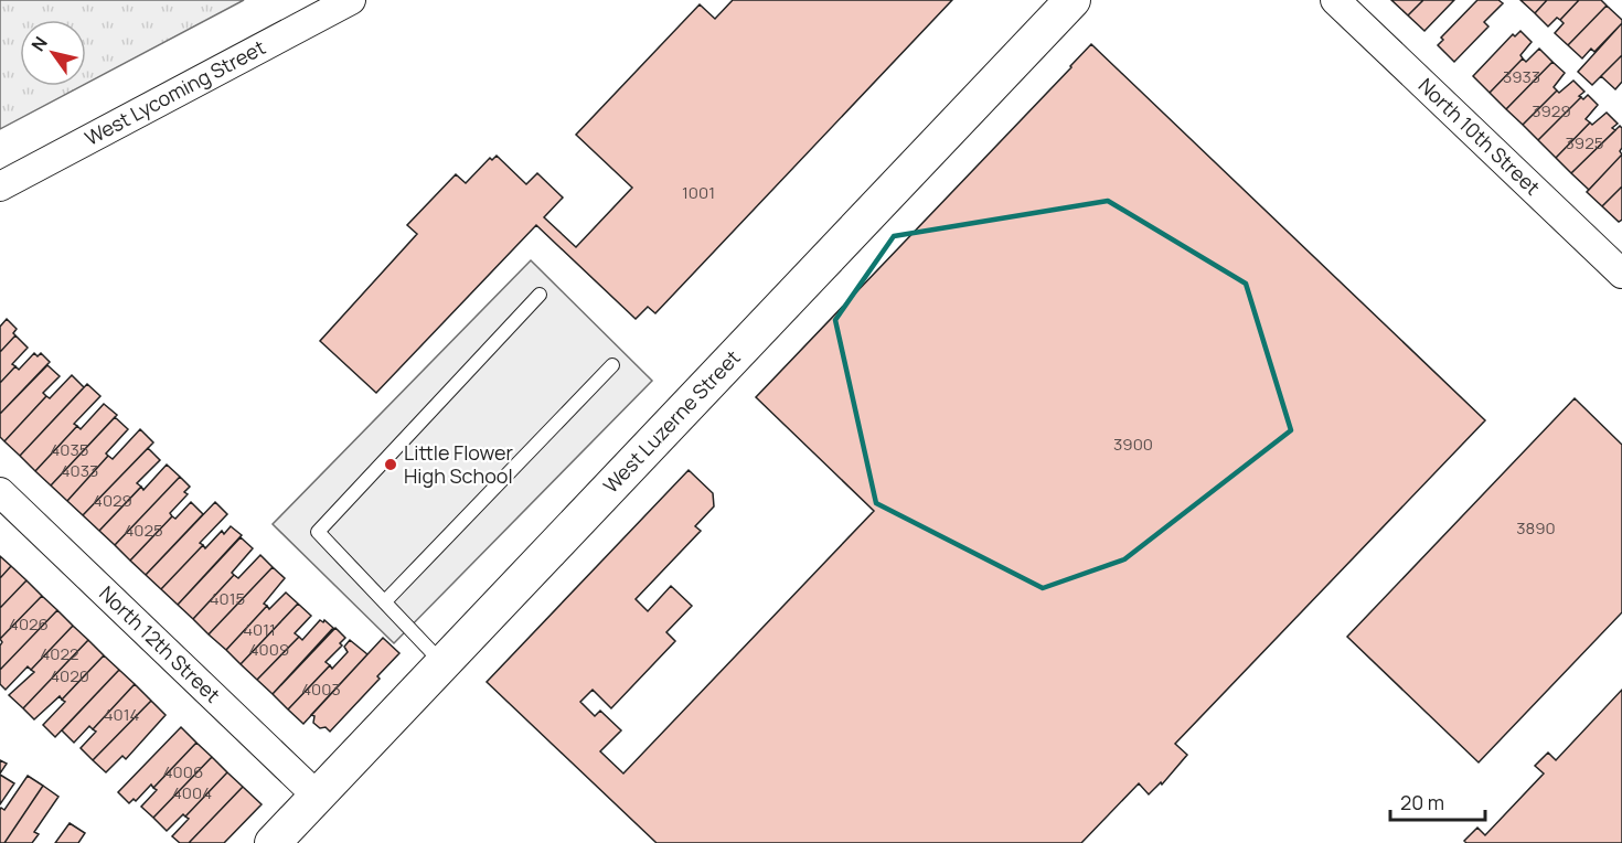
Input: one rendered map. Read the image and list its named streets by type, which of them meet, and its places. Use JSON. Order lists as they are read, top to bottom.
{
  "streets": {
    "street": [
      "West Lycoming Street",
      "North 10th Street",
      "West Luzerne Street",
      "North 12th Street"
    ]
  },
  "crossings": [
    ["West Luzerne Street", "North 12th Street"]
  ],
  "places": ["Little Flower High School"],
  "house_numbers": [
    "3933",
    "3929",
    "3925",
    "1001",
    "3900",
    "4035",
    "4033",
    "4029",
    "3890",
    "4025",
    "4015",
    "4026",
    "4011",
    "4009",
    "4022",
    "4020",
    "4003",
    "4014",
    "4006",
    "4004"
  ],
  "scale_bar": "20 m",
  "north": "top left"
}
